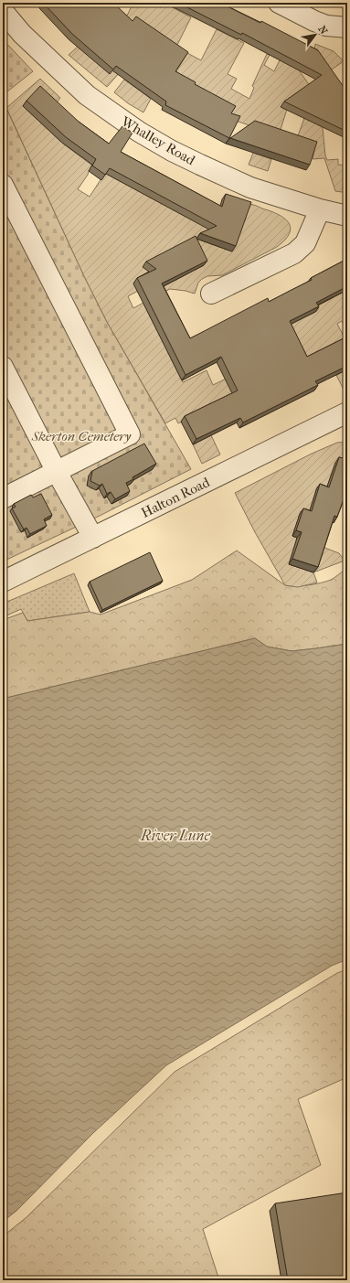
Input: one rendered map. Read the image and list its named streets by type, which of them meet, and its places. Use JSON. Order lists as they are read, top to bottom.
{
  "streets": {
    "street": ["Whalley Road", "Halton Road"]
  },
  "water": ["River Lune"],
  "parks": ["Skerton Cemetery"],
  "north": "top right"
}
